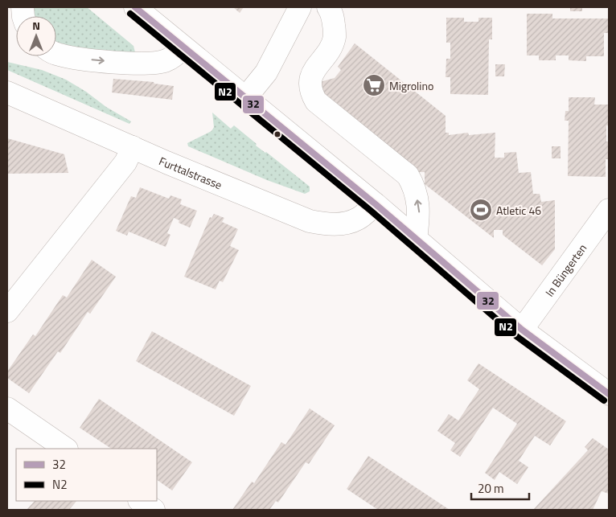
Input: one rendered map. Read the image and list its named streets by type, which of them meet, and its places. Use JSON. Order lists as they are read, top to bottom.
{
  "streets": {
    "street": ["Furttalstrasse", "In Büngerten"]
  },
  "places": {
    "supermarket": ["Migrolino"],
    "sports": ["Atletic 46"]
  },
  "lines": ["transit line 32", "transit line N2"],
  "legend": ["32", "N2"],
  "scale_bar": "20 m",
  "north": "top"
}
